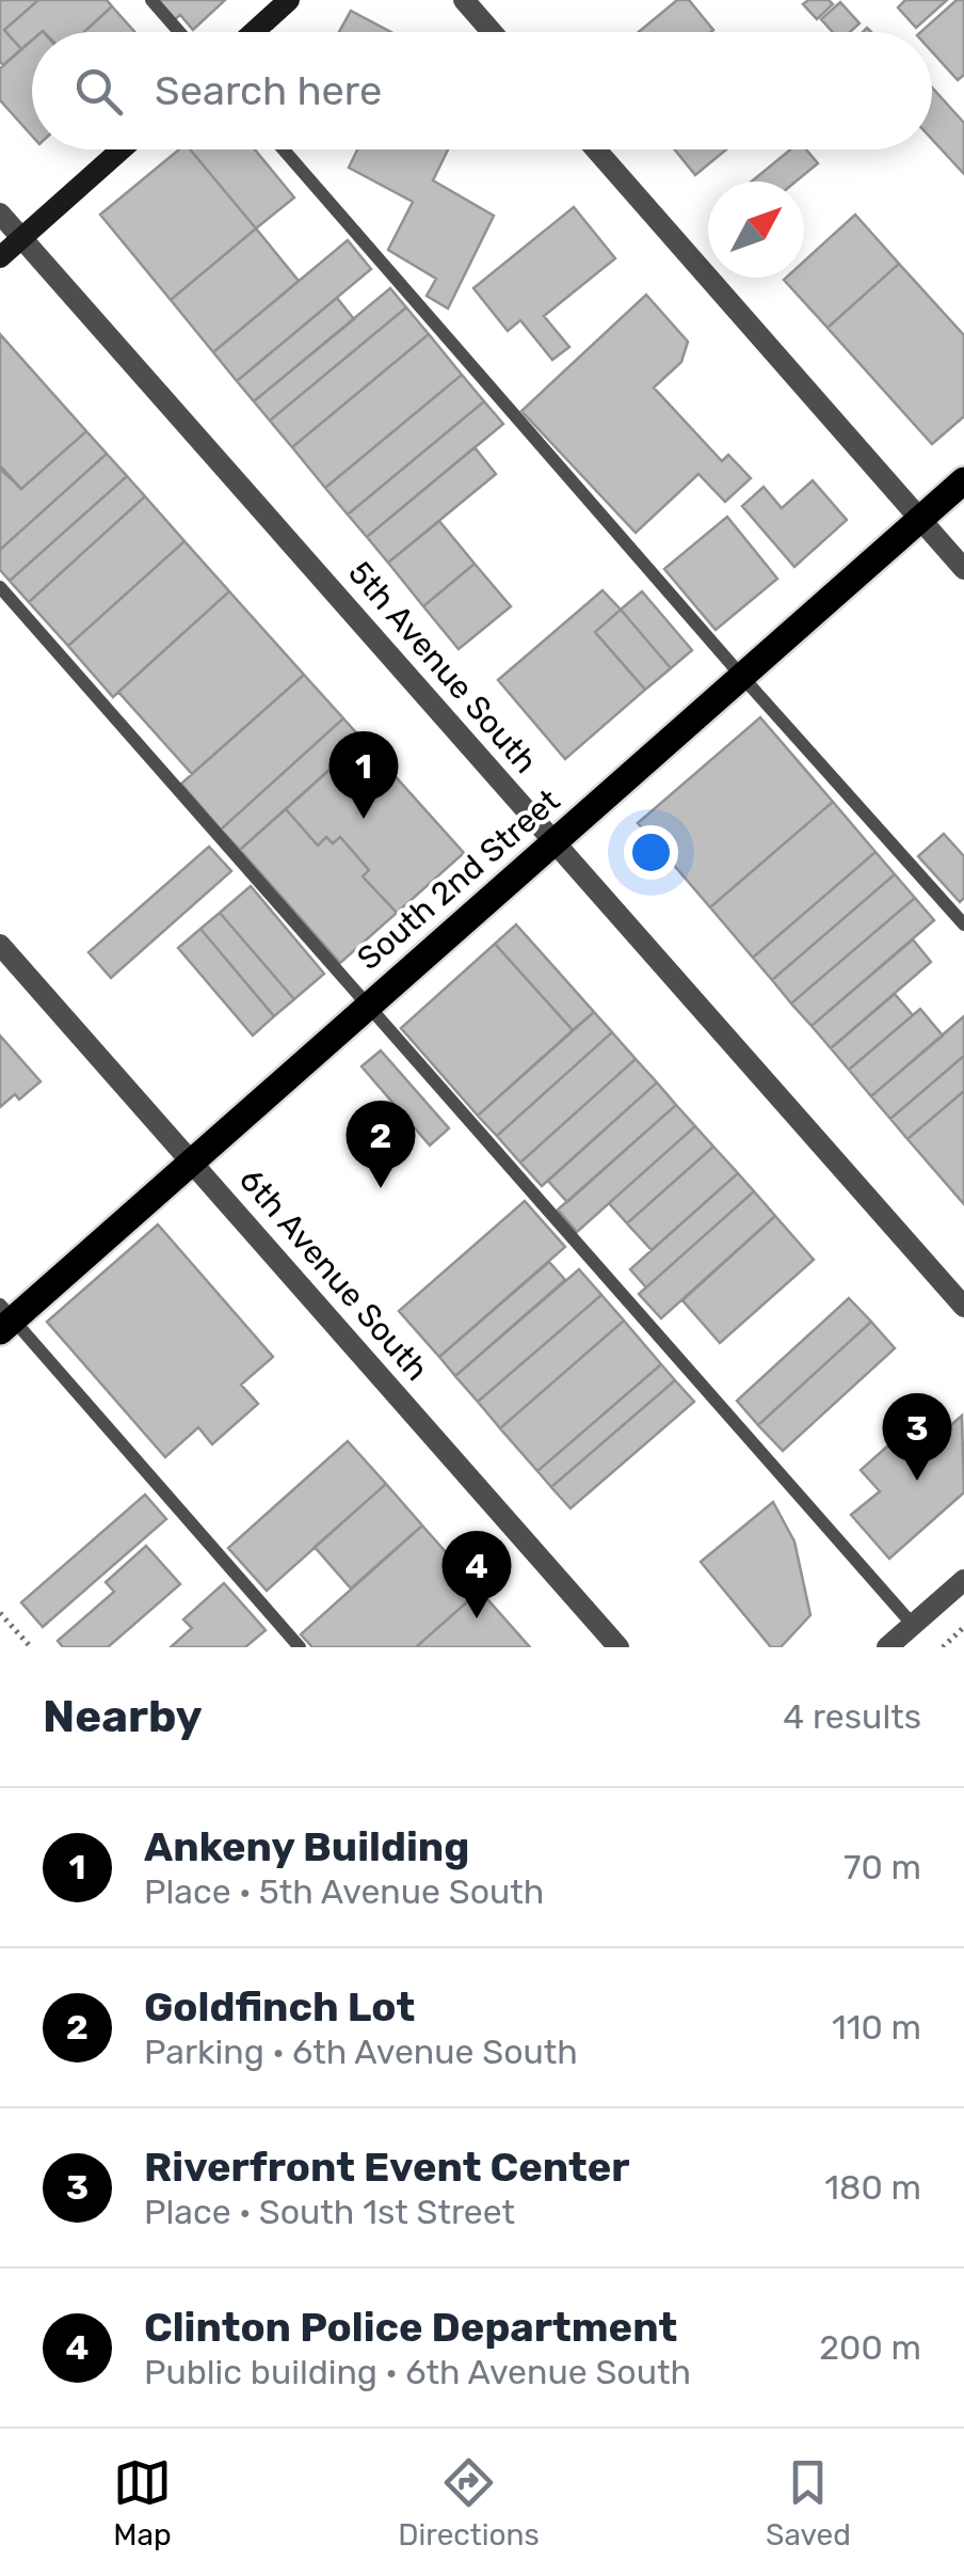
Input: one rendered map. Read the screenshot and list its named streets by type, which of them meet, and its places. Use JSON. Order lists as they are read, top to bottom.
{
  "streets": {
    "main road": ["South 2nd Street"],
    "street": ["5th Avenue South", "6th Avenue South"]
  },
  "crossings": [
    ["5th Avenue South", "South 2nd Street"],
    ["South 2nd Street", "6th Avenue South"]
  ],
  "north": "top right",
  "page": {
    "search": "Search here",
    "pins": [
      "1",
      "2",
      "3",
      "4"
    ],
    "heading": ["Nearby", "4 results"],
    "list": [
      {
        "mark": "1",
        "name": "Ankeny Building",
        "note": "Place · 5th Avenue South",
        "value": "70 m"
      },
      {
        "mark": "2",
        "name": "Goldfinch Lot",
        "note": "Parking · 6th Avenue South",
        "value": "110 m"
      },
      {
        "mark": "3",
        "name": "Riverfront Event Center",
        "note": "Place · South 1st Street",
        "value": "180 m"
      },
      {
        "mark": "4",
        "name": "Clinton Police Department",
        "note": "Public building · 6th Avenue South",
        "value": "200 m"
      }
    ],
    "nav": ["Map", "Directions", "Saved"]
  }
}
